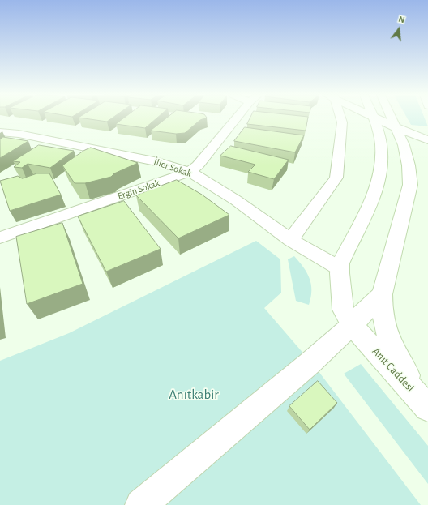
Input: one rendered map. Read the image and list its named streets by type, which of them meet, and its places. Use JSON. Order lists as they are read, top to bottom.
{
  "streets": {
    "street": ["İller Sokak", "Ergin Sokak", "Anıt Caddesi"]
  },
  "crossings": [
    ["İller Sokak", "Ergin Sokak"],
    ["İller Sokak", "Anıt Caddesi"]
  ],
  "parks": ["Anıtkabir"],
  "north": "top"
}
